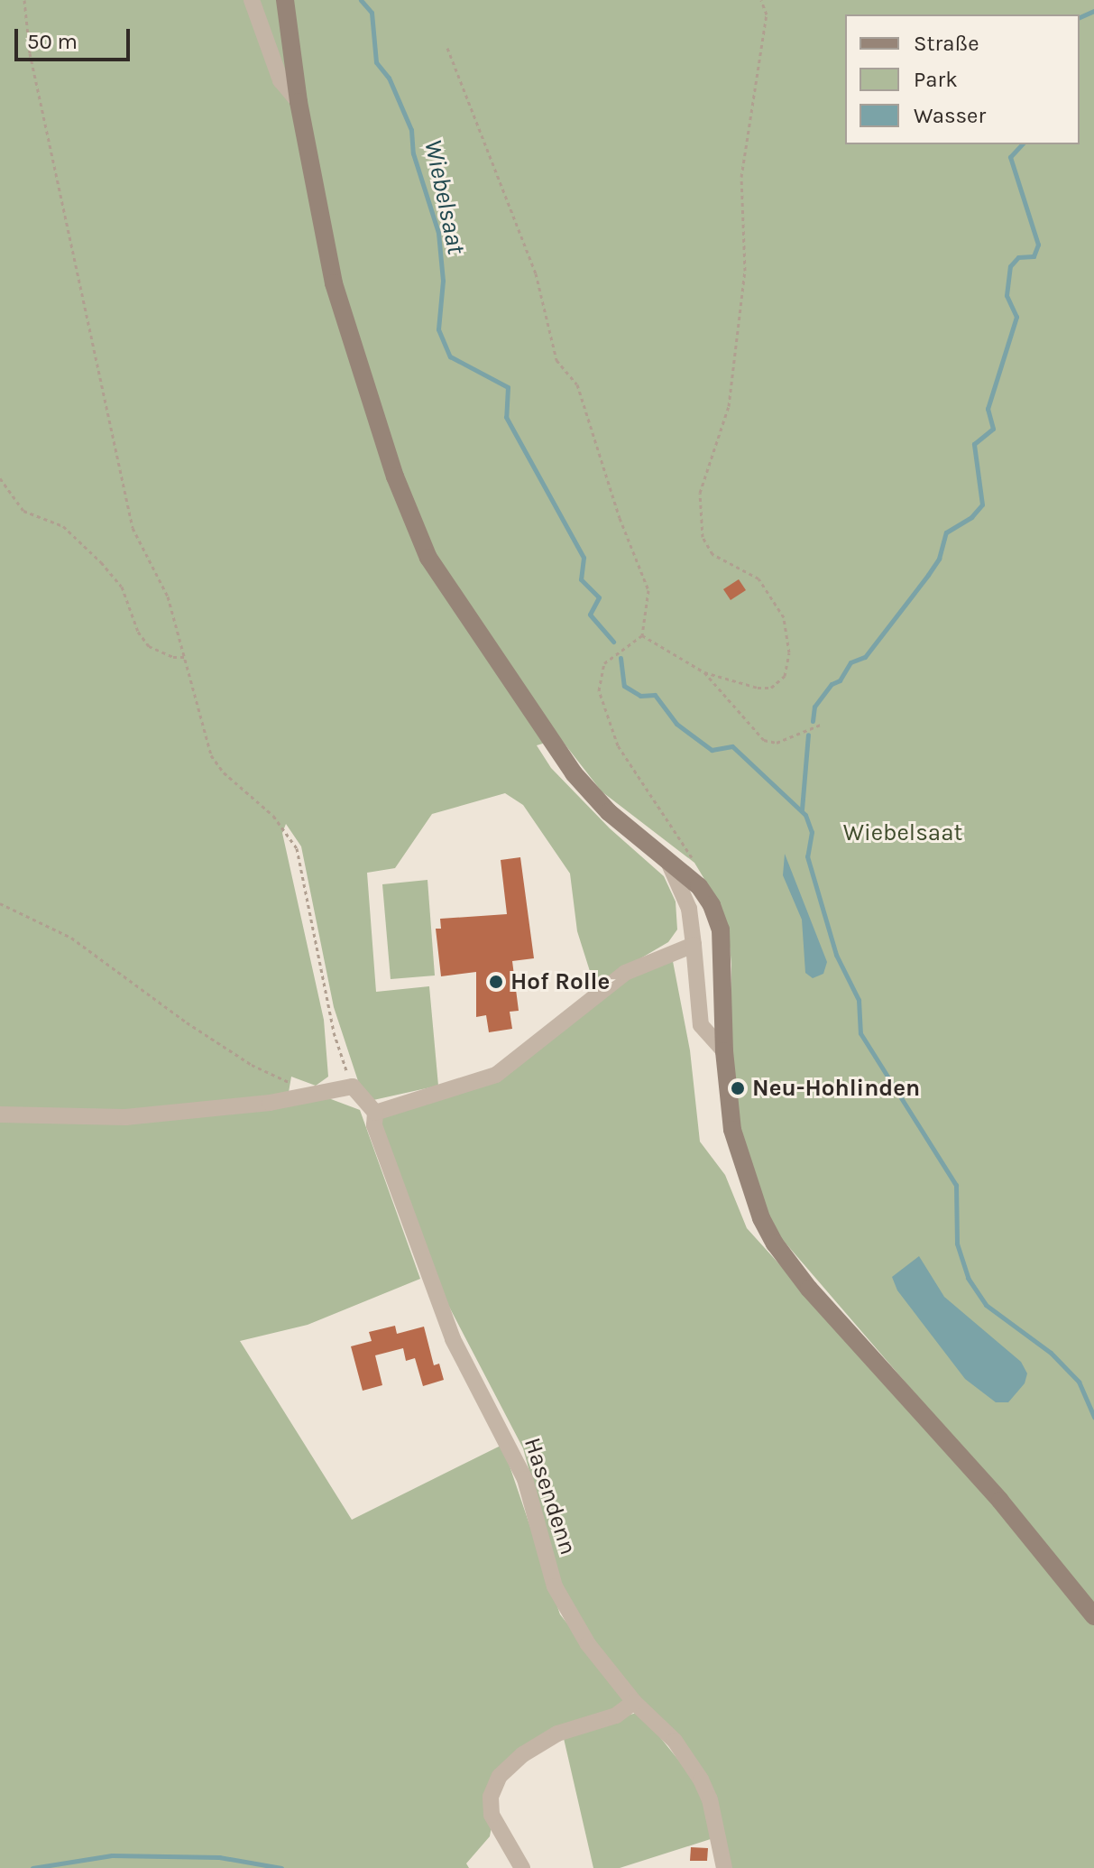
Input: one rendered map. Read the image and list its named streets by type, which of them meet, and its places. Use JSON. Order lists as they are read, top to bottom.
{
  "streets": {
    "street": ["Hasendenn"]
  },
  "water": ["Wiebelsaat"],
  "parks": ["Wiebelsaat"],
  "places": ["Hof Rolle", "Neu-Hohlinden"],
  "legend": ["Straße", "Park", "Wasser"],
  "scale_bar": "50 m"
}
